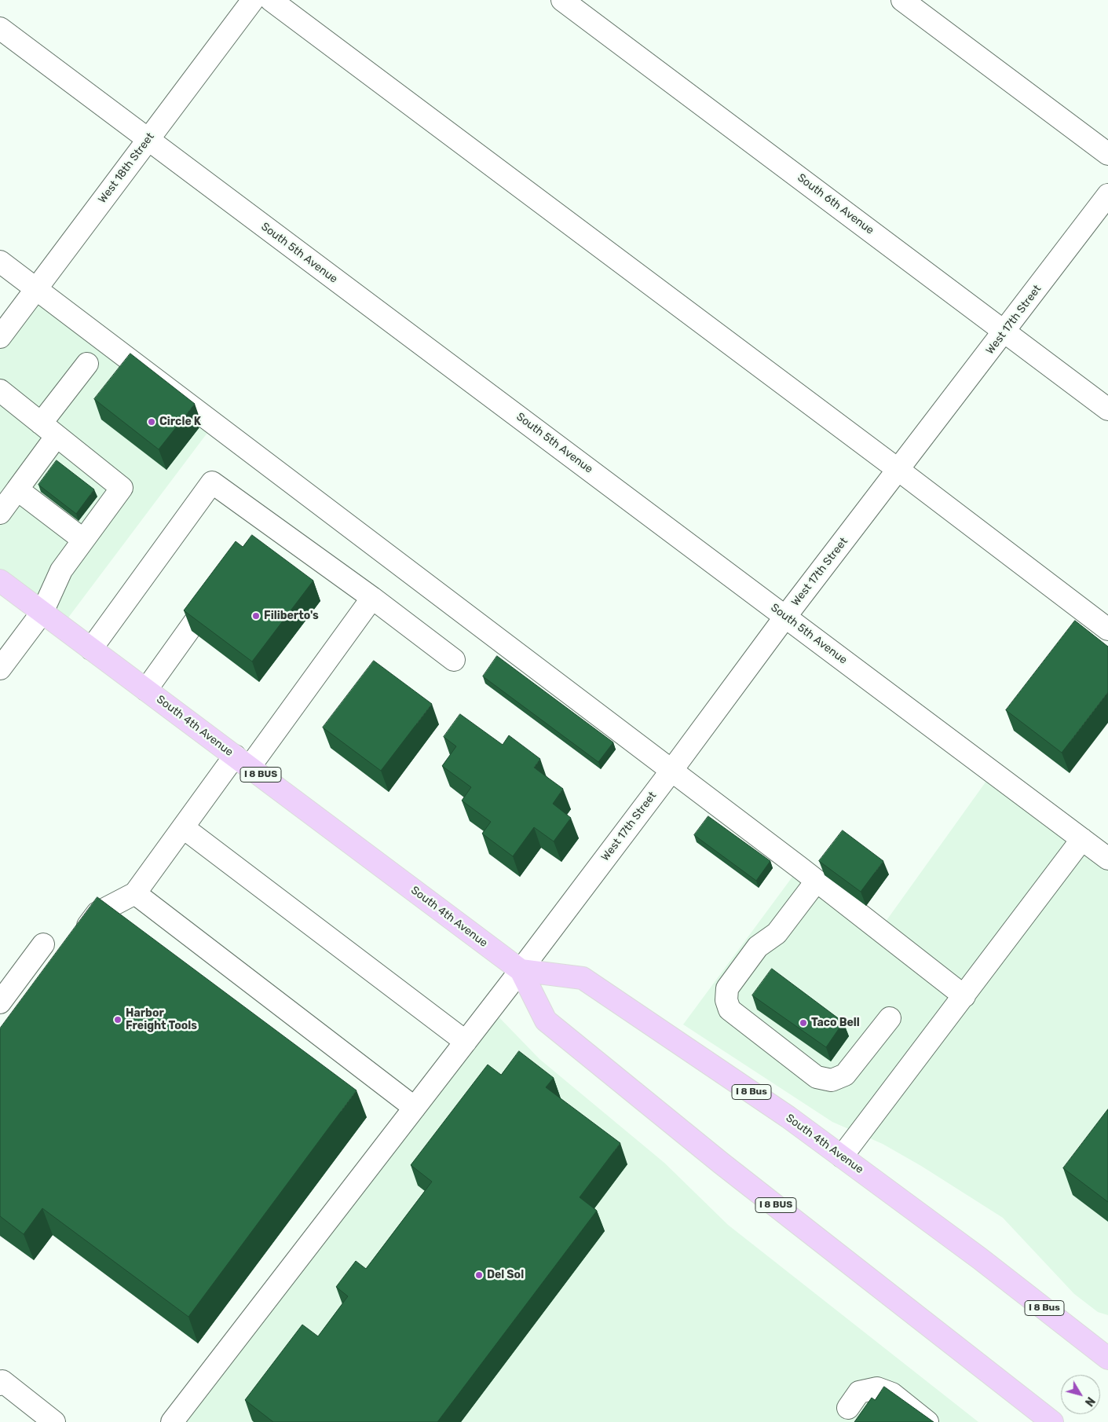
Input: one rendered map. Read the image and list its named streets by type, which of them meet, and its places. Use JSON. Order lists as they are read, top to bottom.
{
  "streets": {
    "main road": ["South 4th Avenue", "I 8 BUS", "I 8 Bus"],
    "street": [
      "West 18th Street",
      "South 6th Avenue",
      "South 5th Avenue",
      "West 17th Street"
    ]
  },
  "crossings": [
    ["West 18th Street", "South 5th Avenue"],
    ["South 6th Avenue", "West 17th Street"],
    ["South 5th Avenue", "West 17th Street"],
    ["West 17th Street", "South 4th Avenue"]
  ],
  "places": [
    "Circle K",
    "Filiberto's",
    "Harbor Freight Tools",
    "Taco Bell",
    "Del Sol"
  ],
  "north": "bottom right"
}
